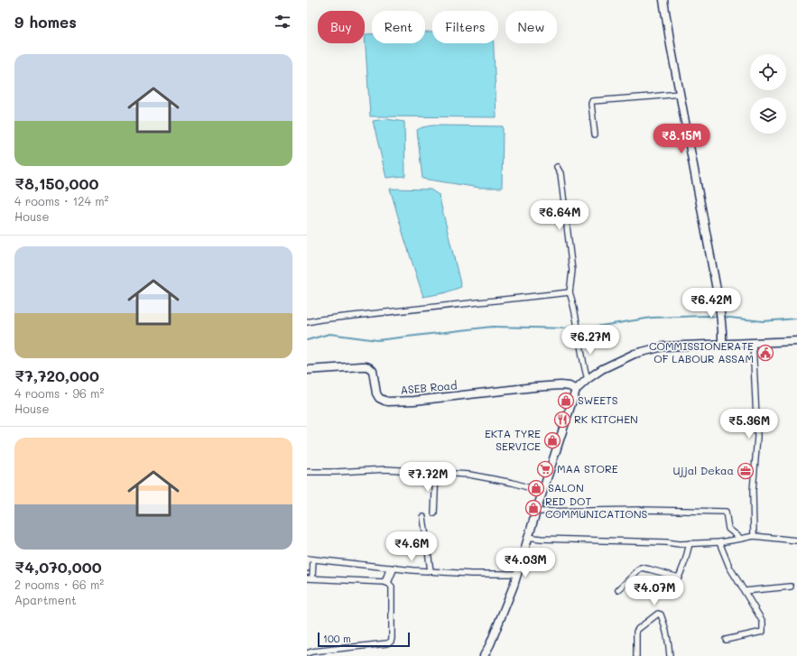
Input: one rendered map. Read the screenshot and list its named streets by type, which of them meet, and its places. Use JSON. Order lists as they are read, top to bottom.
{
  "streets": {
    "street": ["ASEB Road"]
  },
  "places": {
    "public building": ["COMMISSIONERATE OF LABOUR ASSAM"],
    "shop": [
      "SWEETS",
      "EKTA TYRE SERVICE",
      "SALON",
      "RED DOT COMMUNICATIONS"
    ],
    "restaurant": ["RK KITCHEN"],
    "supermarket": ["MAA STORE"],
    "office": ["Ujjal Dekaa"]
  },
  "scale_bar": "100 m",
  "page": {
    "heading": "9 homes",
    "chip": [
      "Buy",
      "Rent",
      "Filters",
      "New"
    ],
    "list": [
      {
        "name": "₹8,150,000",
        "note": "4 rooms · 124 m² · House"
      },
      {
        "name": "₹7,720,000",
        "note": "4 rooms · 96 m² · House"
      },
      {
        "name": "₹4,070,000",
        "note": "2 rooms · 66 m² · Apartment"
      }
    ],
    "price": [
      "₹8.15M",
      "₹6.64M",
      "₹6.42M",
      "₹6.27M",
      "₹5.36M",
      "₹7.72M",
      "₹4.6M",
      "₹4.03M",
      "₹4.07M"
    ],
    "scale": "100 m"
  }
}
